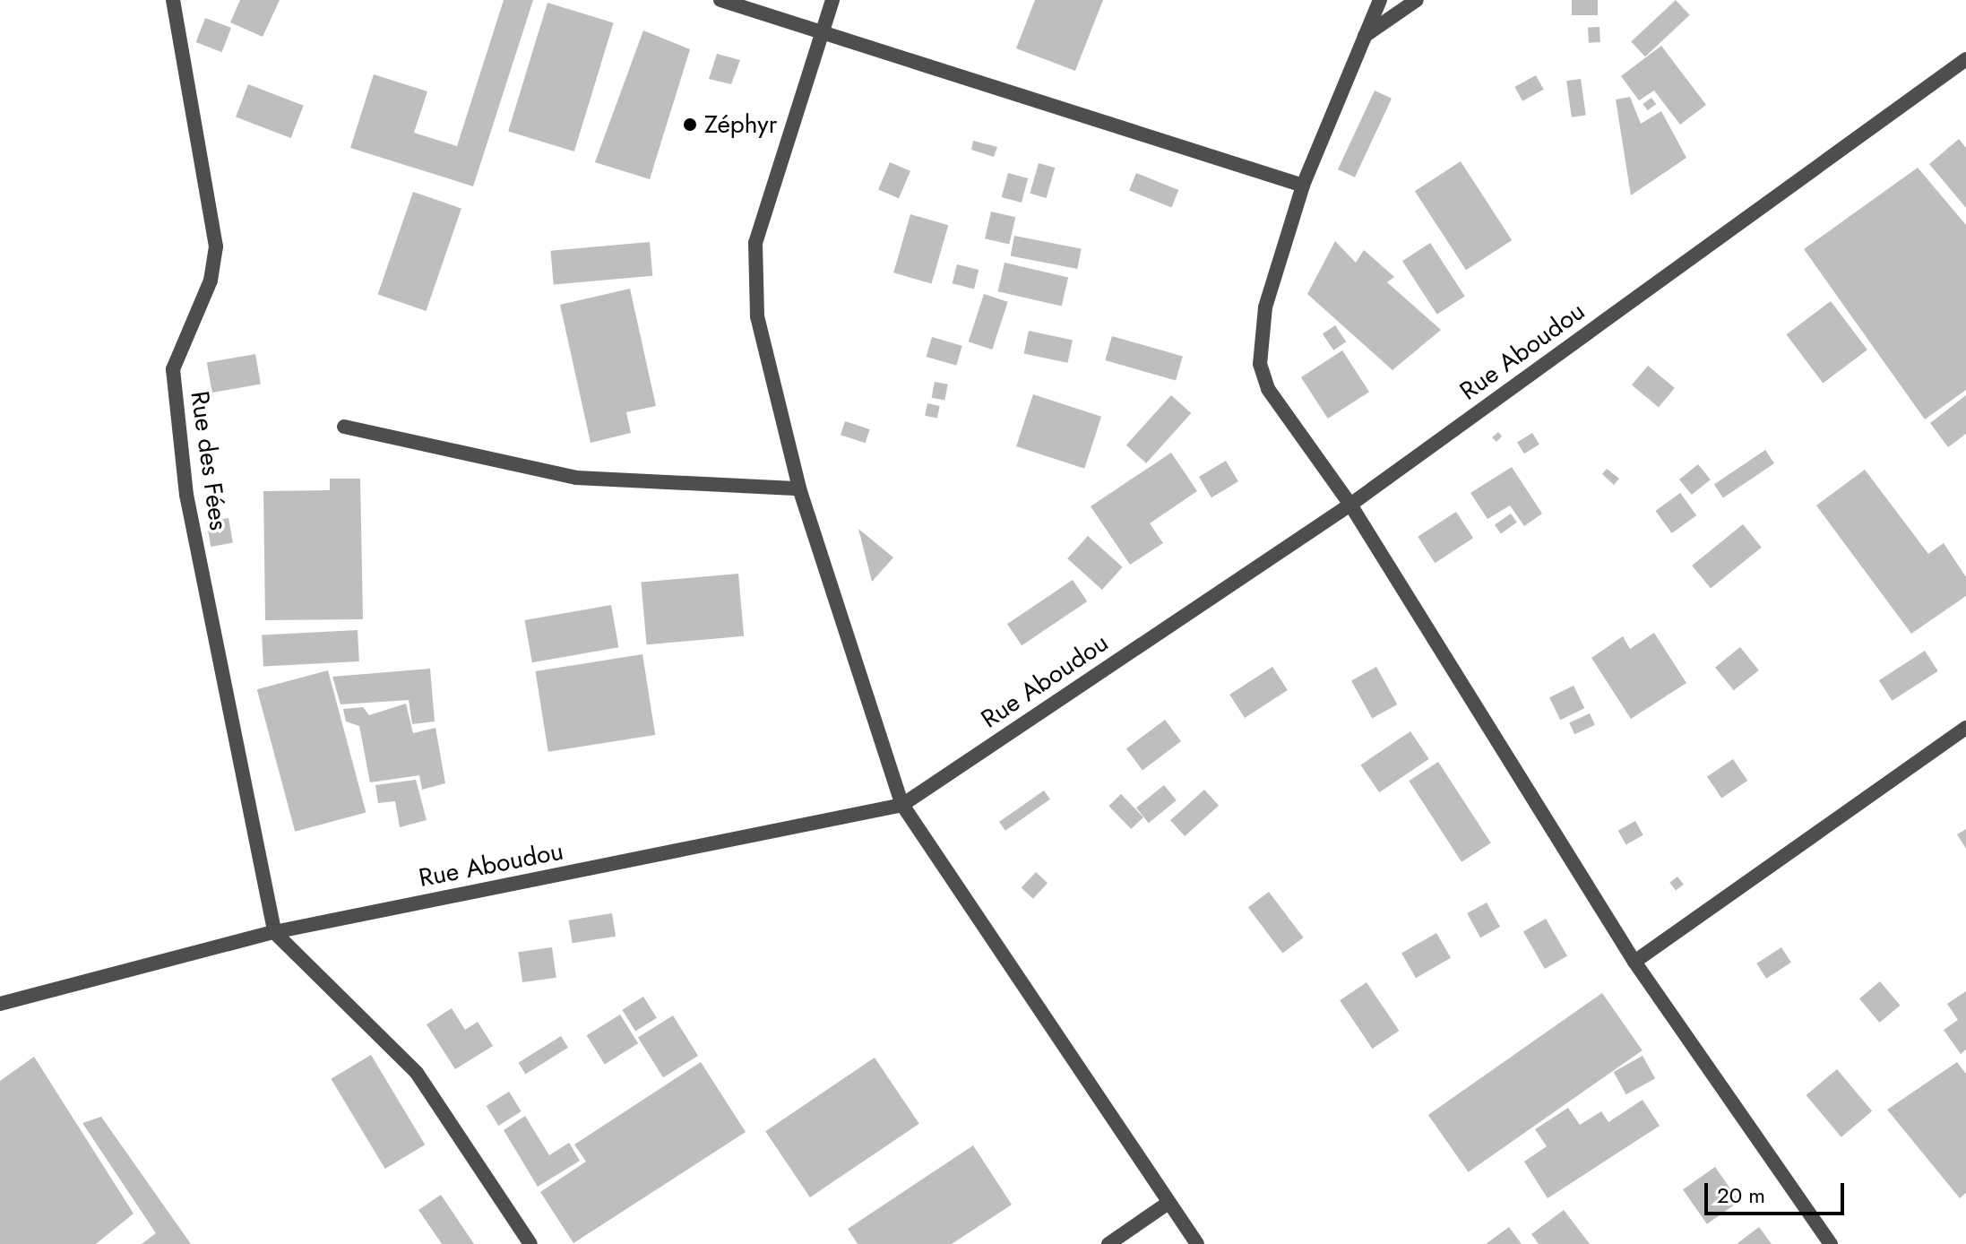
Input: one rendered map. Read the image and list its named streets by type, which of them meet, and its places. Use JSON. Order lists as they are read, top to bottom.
{
  "streets": {
    "street": ["Rue Aboudou", "Rue des Fées"]
  },
  "crossings": [
    ["Rue Aboudou", "Rue des Fées"]
  ],
  "places": ["Zéphyr"],
  "scale_bar": "20 m"
}
